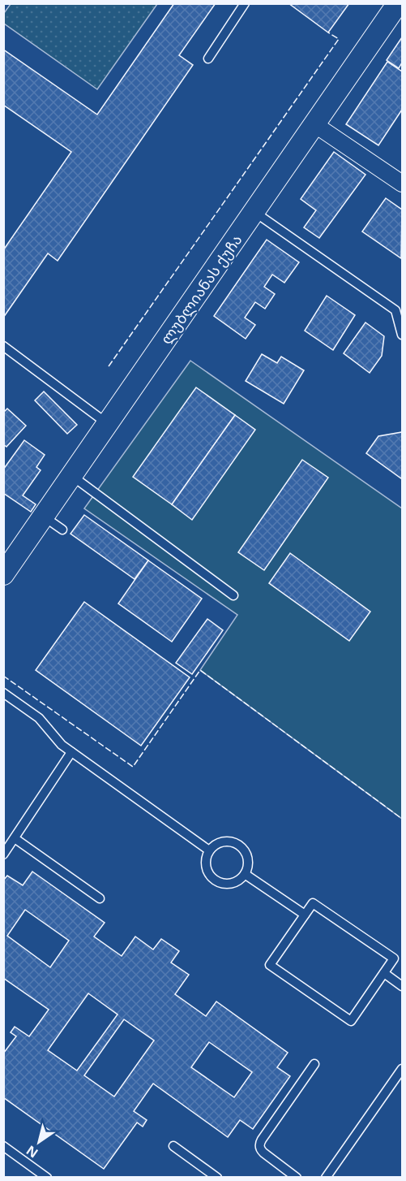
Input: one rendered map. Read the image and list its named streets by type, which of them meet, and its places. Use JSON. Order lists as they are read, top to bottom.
{
  "streets": {
    "street": ["ლუბლიანას ქუჩა"]
  },
  "north": "bottom left"
}
